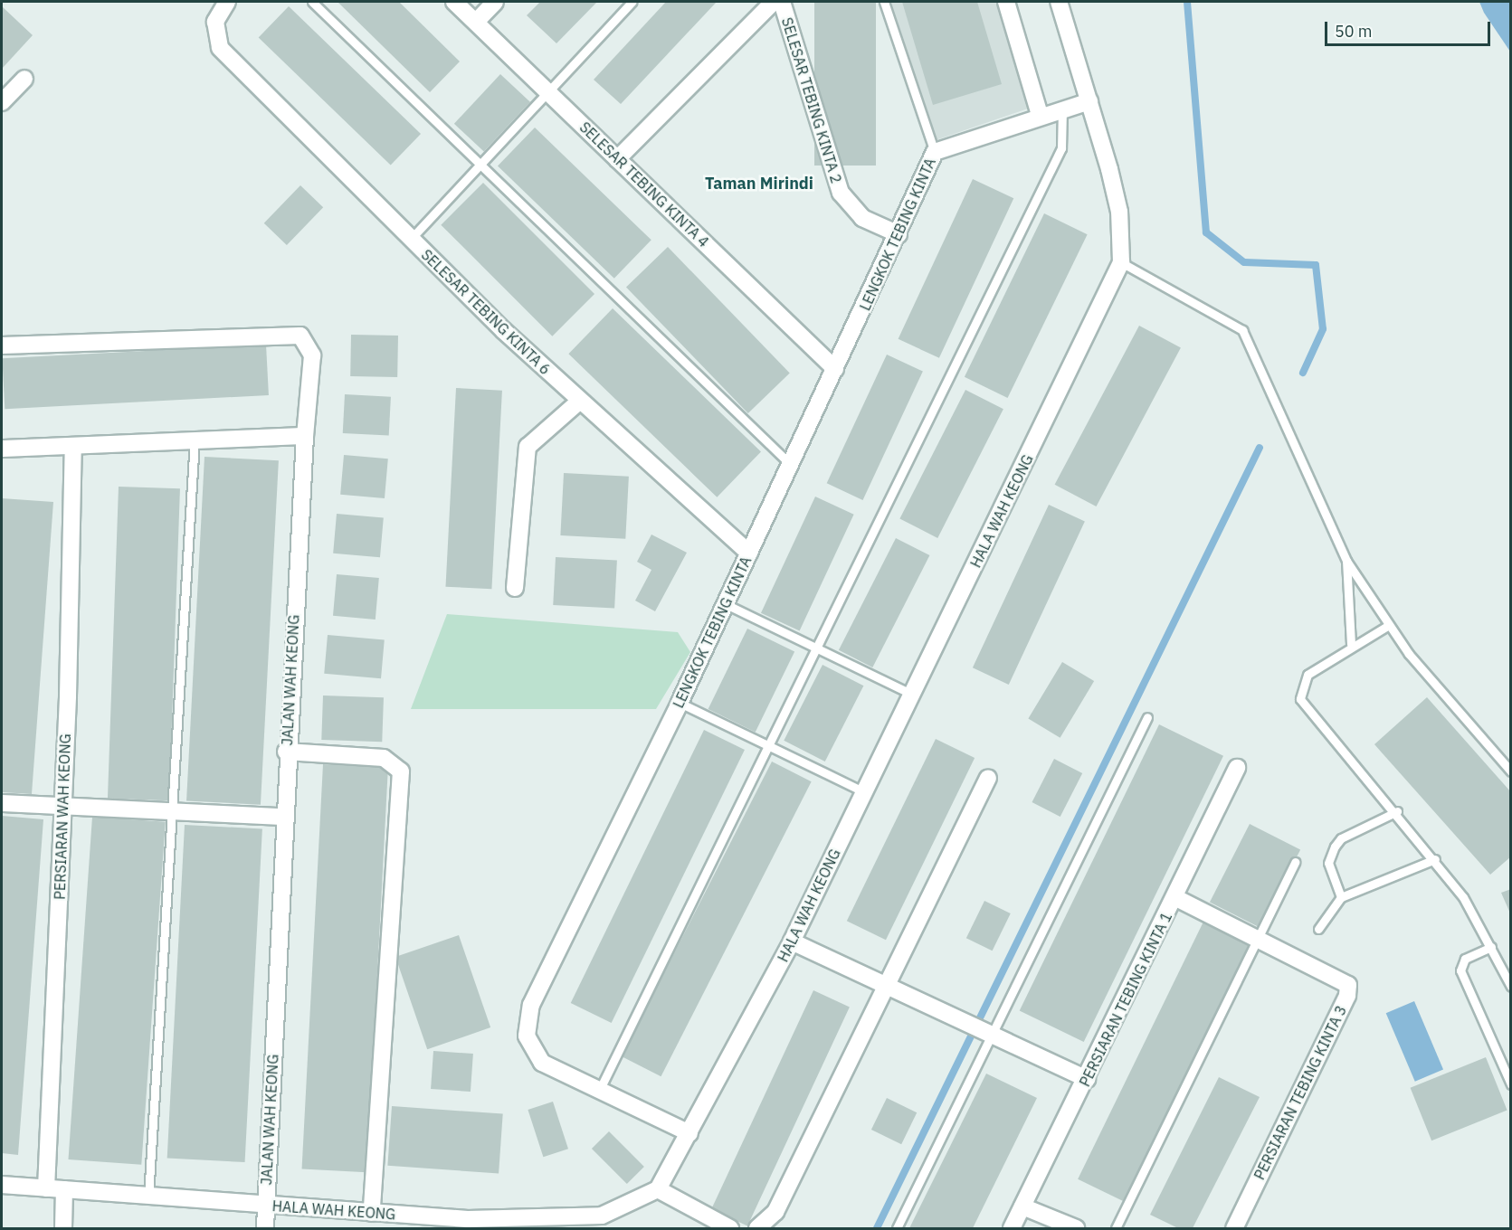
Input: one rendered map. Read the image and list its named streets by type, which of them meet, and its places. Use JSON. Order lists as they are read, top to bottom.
{
  "streets": {
    "street": [
      "SELESAR TEBING KINTA 2",
      "SELESAR TEBING KINTA 4",
      "LENGKOK TEBING KINTA",
      "SELESAR TEBING KINTA 6",
      "HALA WAH KEONG",
      "JALAN WAH KEONG",
      "PERSIARAN WAH KEONG",
      "PERSIARAN TEBING KINTA 1",
      "PERSIARAN TEBING KINTA 3"
    ]
  },
  "crossings": [
    ["SELESAR TEBING KINTA 2", "LENGKOK TEBING KINTA"],
    ["SELESAR TEBING KINTA 4", "LENGKOK TEBING KINTA"],
    ["LENGKOK TEBING KINTA", "SELESAR TEBING KINTA 6"],
    ["LENGKOK TEBING KINTA", "HALA WAH KEONG"],
    ["HALA WAH KEONG", "JALAN WAH KEONG"],
    ["HALA WAH KEONG", "PERSIARAN WAH KEONG"],
    ["PERSIARAN TEBING KINTA 1", "PERSIARAN TEBING KINTA 3"]
  ],
  "districts": ["Taman Mirindi"],
  "scale_bar": "50 m"
}
